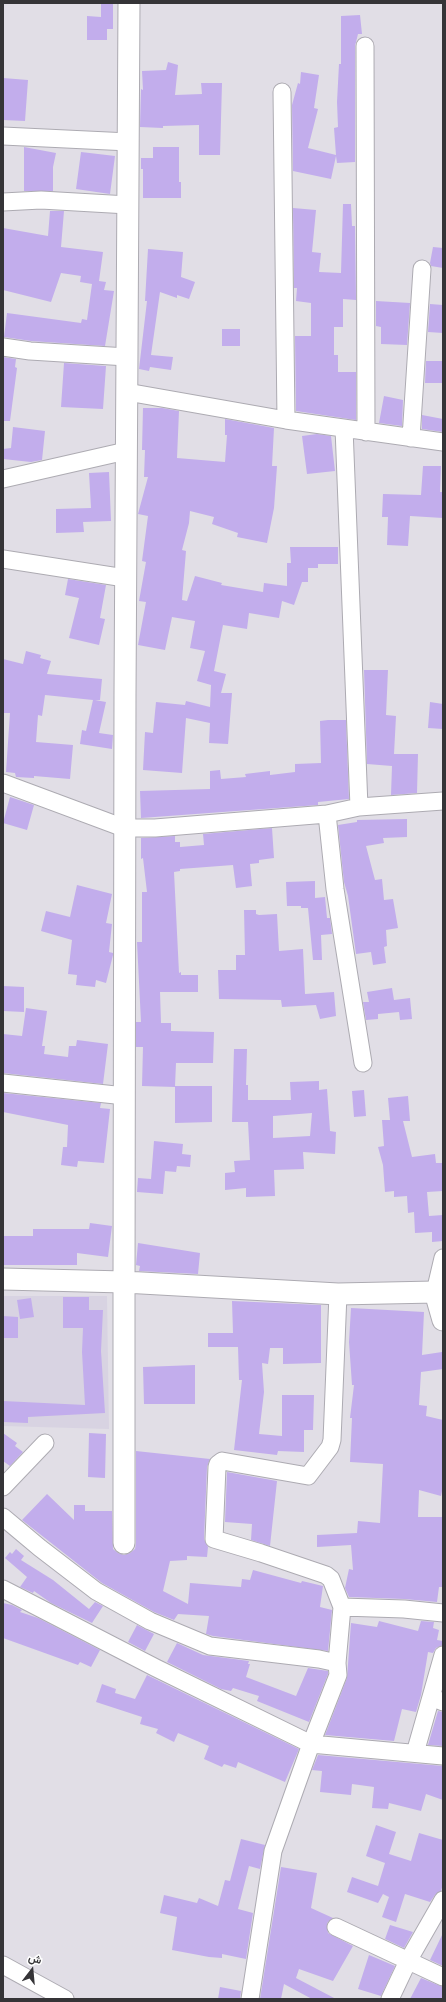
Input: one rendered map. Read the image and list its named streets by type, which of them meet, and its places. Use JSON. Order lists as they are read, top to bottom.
{
  "north": "top"
}
